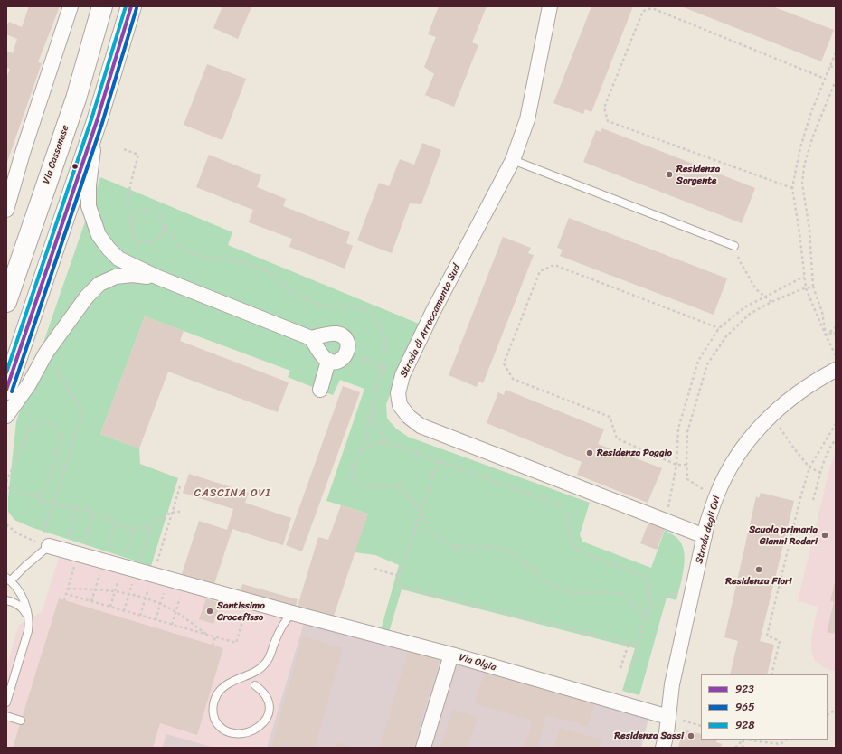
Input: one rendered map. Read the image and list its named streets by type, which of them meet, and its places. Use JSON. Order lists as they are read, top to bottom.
{
  "streets": {
    "main road": ["Via Cassanese"],
    "street": ["Strada di Arroccamento Sud", "Strada degli Ovi", "Via Olgia"]
  },
  "crossings": [
    ["Strada di Arroccamento Sud", "Strada degli Ovi"],
    ["Strada degli Ovi", "Via Olgia"]
  ],
  "districts": ["CASCINA OVI"],
  "places": [
    "Residenza Sorgente",
    "Residenza Poggio",
    "Scuola primaria Gianni Rodari",
    "Residenza Fiori",
    "Santissimo Crocefisso",
    "Residenza Sassi"
  ],
  "lines": ["transit line 923", "transit line 928", "transit line 965"],
  "legend": ["923", "965", "928"]
}
